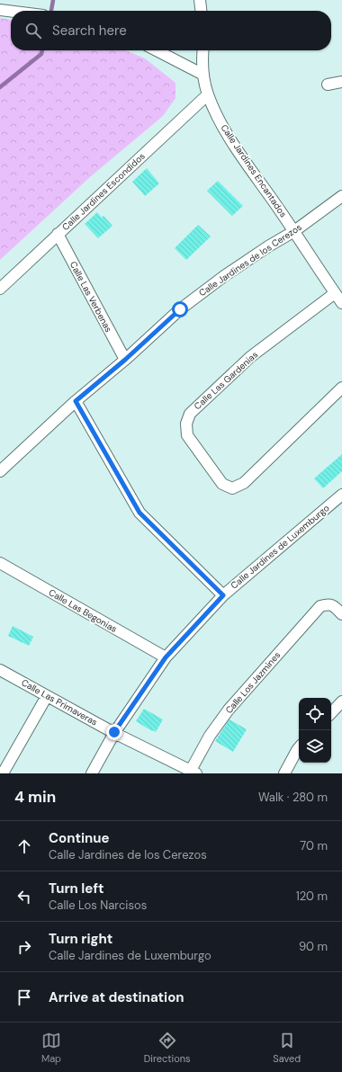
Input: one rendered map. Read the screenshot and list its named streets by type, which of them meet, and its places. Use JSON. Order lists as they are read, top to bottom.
{
  "streets": {
    "street": [
      "Calle Jardines Encantados",
      "Calle Jardines Escondidos",
      "Calle Jardines de los Cerezos",
      "Calle Las Verbenas",
      "Calle Las Gardenias",
      "Calle Jardines de Luxemburgo",
      "Calle Las Begonias",
      "Calle Los Jazmines",
      "Calle Las Primaveras"
    ]
  },
  "crossings": [
    ["Calle Jardines Encantados", "Calle Jardines Escondidos"],
    ["Calle Jardines Encantados", "Calle Jardines de los Cerezos"],
    ["Calle Jardines Encantados", "Calle Las Gardenias"],
    ["Calle Jardines Escondidos", "Calle Las Verbenas"],
    ["Calle Jardines de los Cerezos", "Calle Las Verbenas"],
    ["Calle Jardines de Luxemburgo", "Calle Las Begonias"],
    ["Calle Jardines de Luxemburgo", "Calle Las Primaveras"],
    ["Calle Los Jazmines", "Calle Las Primaveras"]
  ],
  "page": {
    "search": "Search here",
    "heading": ["4 min", "Walk · 280 m"],
    "list": [
      ["Continue", "Calle Jardines de los Cerezos", "70 m"],
      ["Turn left", "Calle Los Narcisos", "120 m"],
      ["Turn right", "Calle Jardines de Luxemburgo", "90 m"],
      "Arrive at destination"
    ],
    "nav": ["Map", "Directions", "Saved"]
  }
}
